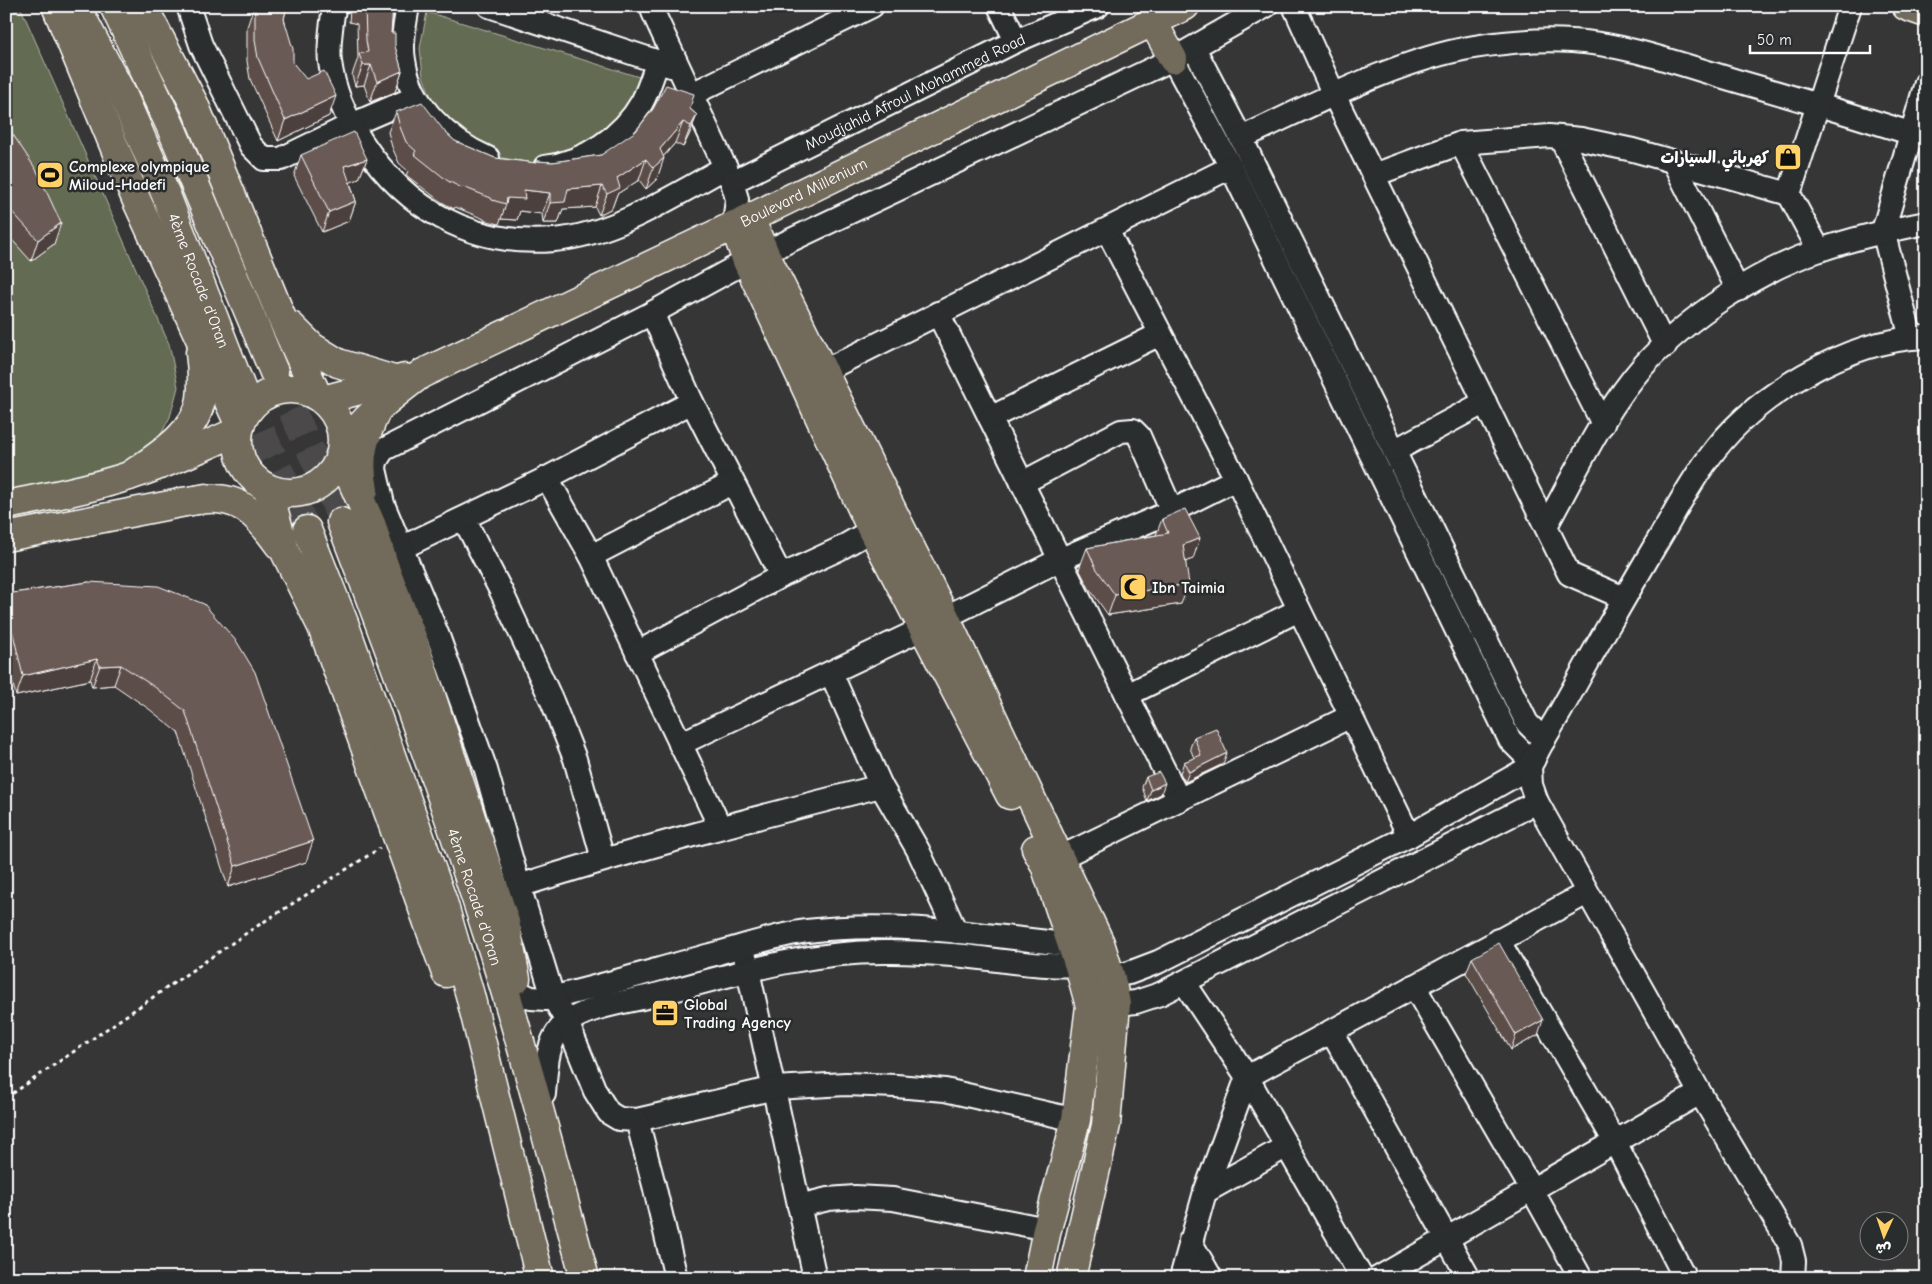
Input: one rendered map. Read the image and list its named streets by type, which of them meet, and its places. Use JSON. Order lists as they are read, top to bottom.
{
  "streets": {
    "main road": ["Boulevard Millenium", "4ème Rocade d'Oran"],
    "street": ["Moudjahid Afroul Mohammed Road"]
  },
  "crossings": [
    ["Moudjahid Afroul Mohammed Road", "Boulevard Millenium"]
  ],
  "places": {
    "shop": ["كهربائي السيارات"],
    "sports": ["Complexe olympique Miloud-Hadefi"],
    "mosque": ["Ibn Taimia"],
    "office": ["Global Trading Agency"]
  },
  "scale_bar": "50 m",
  "north": "bottom"
}
